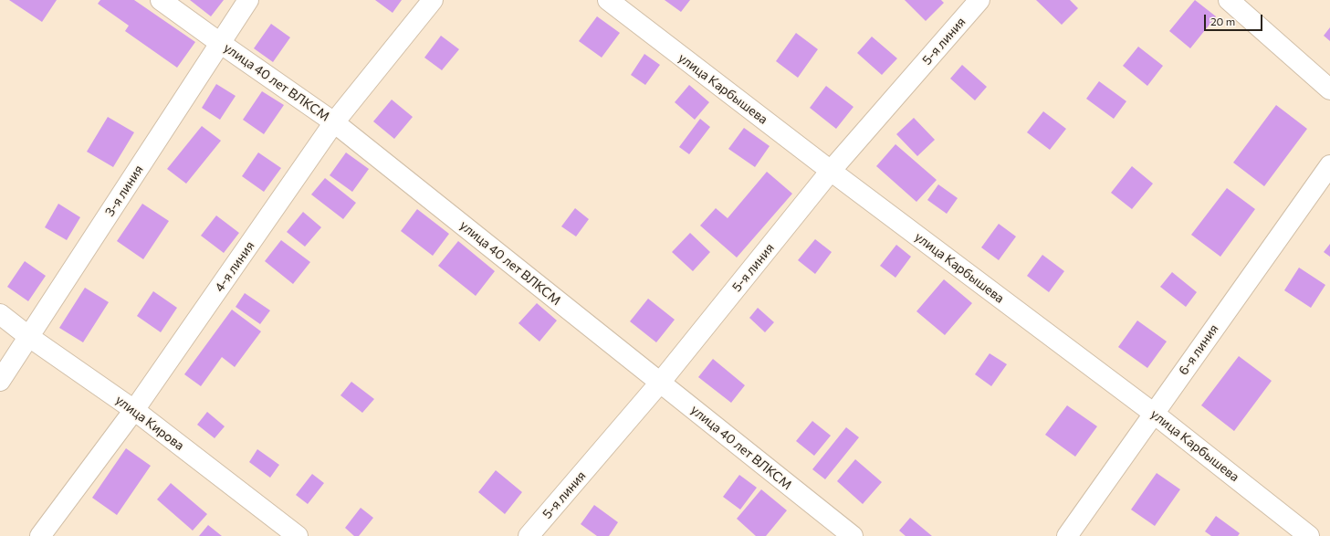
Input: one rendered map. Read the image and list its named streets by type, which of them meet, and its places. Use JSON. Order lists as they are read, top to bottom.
{
  "streets": {
    "street": [
      "5-я линия",
      "улица 40 лет ВЛКСМ",
      "улица Карбышева",
      "3-я линия",
      "4-я линия",
      "6-я линия",
      "улица Кирова"
    ]
  },
  "crossings": [
    ["5-я линия", "улица 40 лет ВЛКСМ"],
    ["5-я линия", "улица Карбышева"],
    ["улица 40 лет ВЛКСМ", "3-я линия"],
    ["улица 40 лет ВЛКСМ", "4-я линия"],
    ["улица Карбышева", "6-я линия"],
    ["3-я линия", "улица Кирова"],
    ["4-я линия", "улица Кирова"]
  ],
  "scale_bar": "20 m"
}
